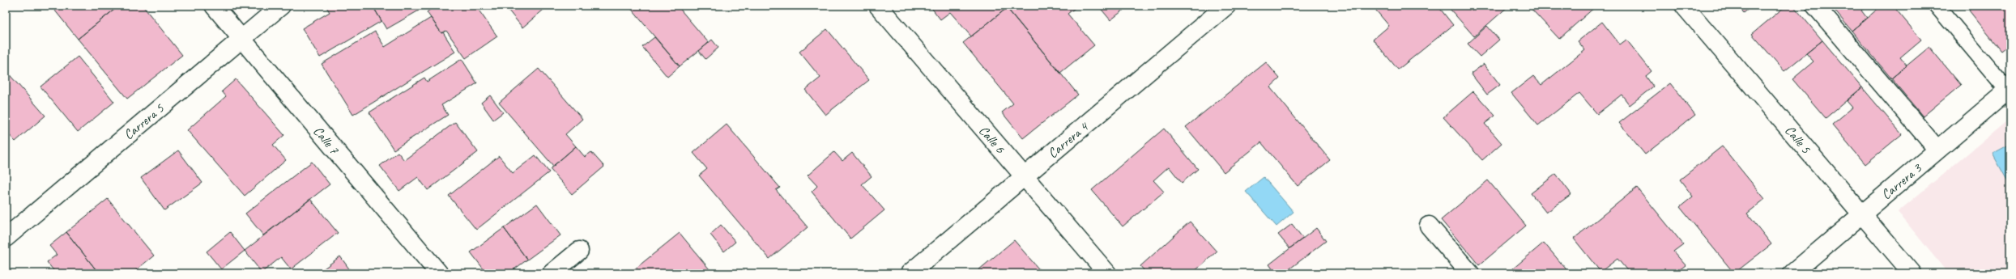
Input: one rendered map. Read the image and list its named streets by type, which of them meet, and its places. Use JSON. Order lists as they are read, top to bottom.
{
  "streets": {
    "street": [
      "Carrera 5",
      "Calle 6",
      "Calle 5",
      "Calle 7",
      "Carrera 4",
      "Carrera 3"
    ]
  },
  "crossings": [
    ["Carrera 5", "Calle 7"],
    ["Calle 6", "Carrera 4"],
    ["Calle 5", "Carrera 3"]
  ]
}
